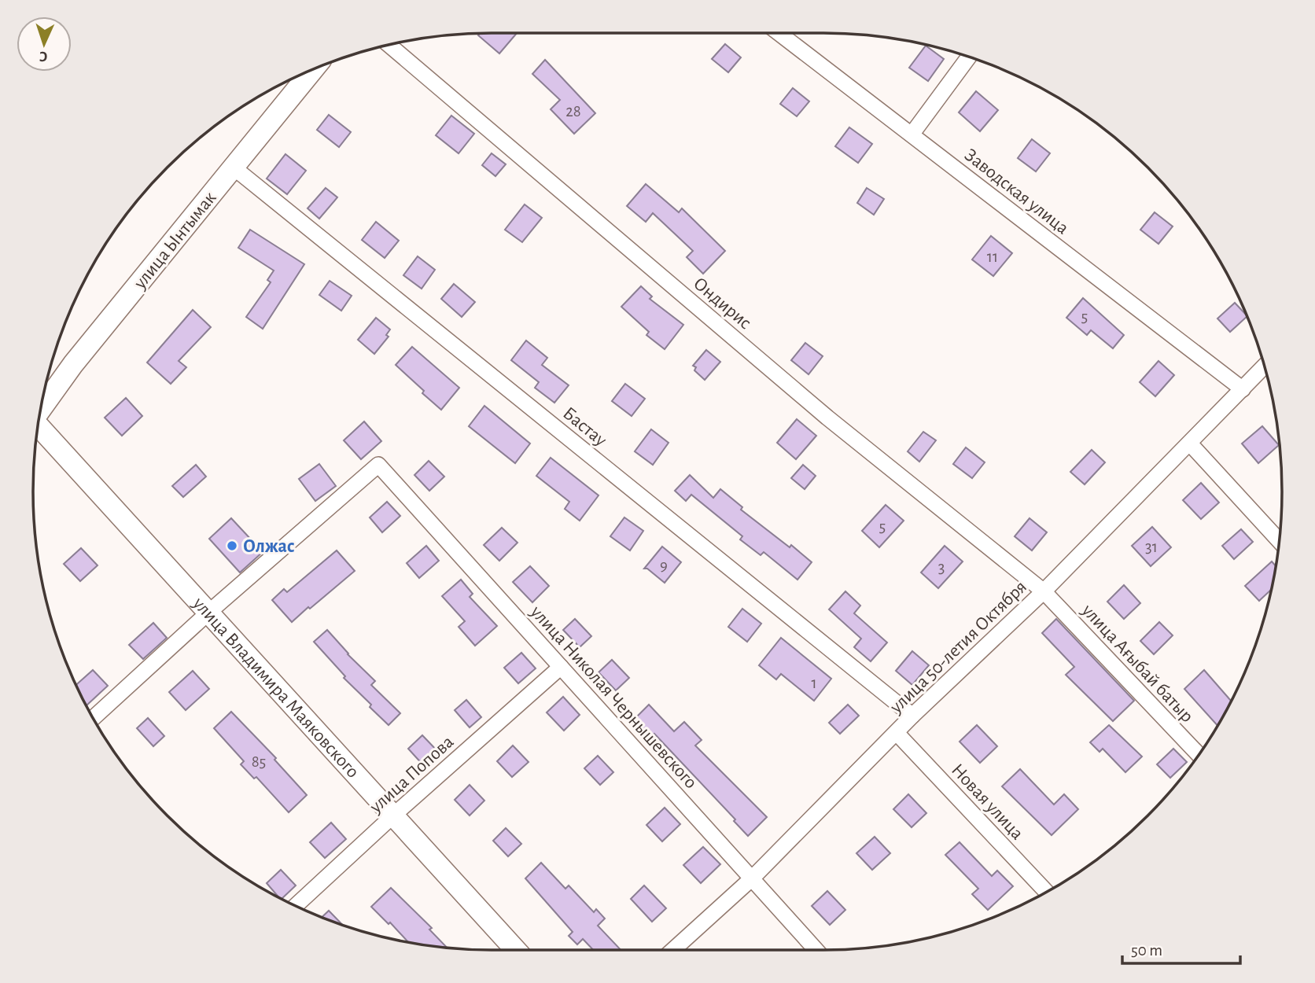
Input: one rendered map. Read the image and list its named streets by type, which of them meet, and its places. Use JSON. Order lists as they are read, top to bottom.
{
  "streets": {
    "street": [
      "Заводская улица",
      "улица Ынтымак",
      "Ондирис",
      "Бастау",
      "улица 50-летия Октября",
      "улица Ағыбай батыр",
      "улица Владимира Маяковского",
      "улица Николая Чернышевского",
      "улица Попова",
      "Новая улица"
    ]
  },
  "crossings": [
    ["Заводская улица", "улица 50-летия Октября"],
    ["улица Ынтымак", "Бастау"],
    ["Ондирис", "улица 50-летия Октября"],
    ["Ондирис", "улица Ағыбай батыр"],
    ["Бастау", "улица 50-летия Октября"],
    ["улица 50-летия Октября", "улица Ағыбай батыр"],
    ["улица 50-летия Октября", "улица Николая Чернышевского"],
    ["улица 50-летия Октября", "Новая улица"],
    ["улица Владимира Маяковского", "улица Николая Чернышевского"],
    ["улица Владимира Маяковского", "улица Попова"],
    ["улица Николая Чернышевского", "улица Попова"]
  ],
  "places": ["Олжас"],
  "house_numbers": [
    "28",
    "11",
    "5",
    "5",
    "31",
    "9",
    "3",
    "1",
    "85"
  ],
  "scale_bar": "50 m",
  "north": "bottom"
}
